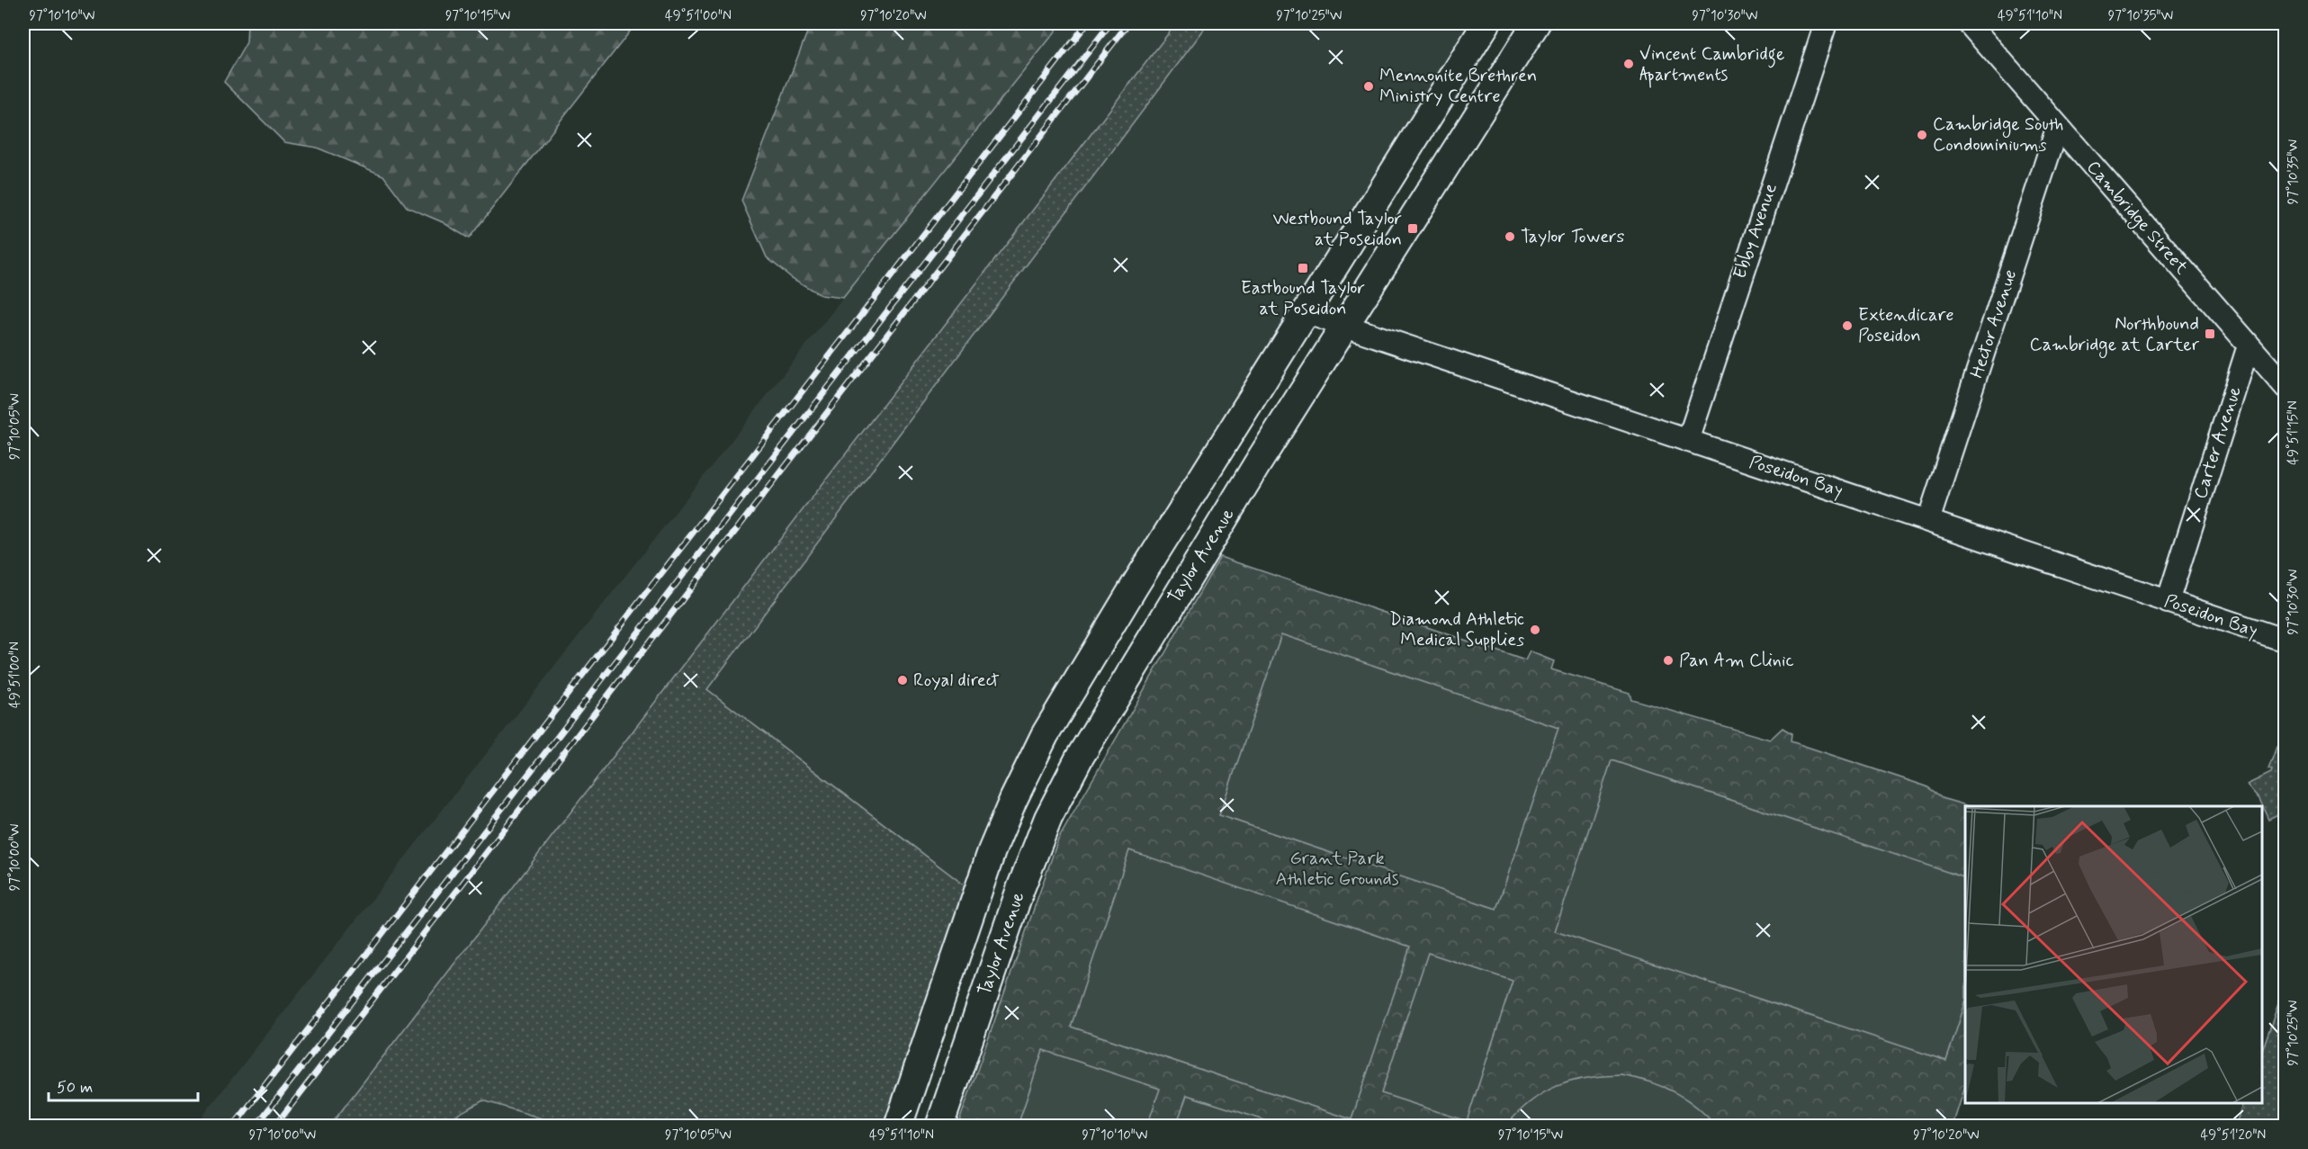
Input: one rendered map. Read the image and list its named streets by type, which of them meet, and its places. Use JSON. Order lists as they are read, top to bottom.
{
  "streets": {
    "main road": ["Taylor Avenue"],
    "street": [
      "Cambridge Street",
      "Ebby Avenue",
      "Hector Avenue",
      "Carter Avenue",
      "Poseidon Bay"
    ]
  },
  "crossings": [
    ["Cambridge Street", "Hector Avenue"],
    ["Cambridge Street", "Carter Avenue"],
    ["Ebby Avenue", "Poseidon Bay"],
    ["Hector Avenue", "Poseidon Bay"],
    ["Carter Avenue", "Poseidon Bay"],
    ["Poseidon Bay", "Taylor Avenue"]
  ],
  "parks": ["Grant Park Athletic Grounds"],
  "places": {
    "other": [
      "Vincent Cambridge Apartments",
      "Mennonite Brethren Ministry Centre",
      "Cambridge South Condominiums",
      "Taylor Towers",
      "Extendicare Poseidon",
      "Diamond Athletic Medical Supplies",
      "Pan Am Clinic",
      "Royal direct"
    ],
    "transit": ["Westbound Taylor at Poseidon", "Eastbound Taylor at Poseidon", "Northbound Cambridge at Carter"]
  },
  "scale_bar": "50 m",
  "coordinates": [
    "97°10'10\"W",
    "97°10'15\"W",
    "49°51'00\"N",
    "97°10'20\"W",
    "97°10'25\"W",
    "97°10'30\"W",
    "49°51'10\"N",
    "97°10'35\"W",
    "97°10'05\"W",
    "49°51'15\"N",
    "97°10'00\"W",
    "49°51'20\"N"
  ]
}
